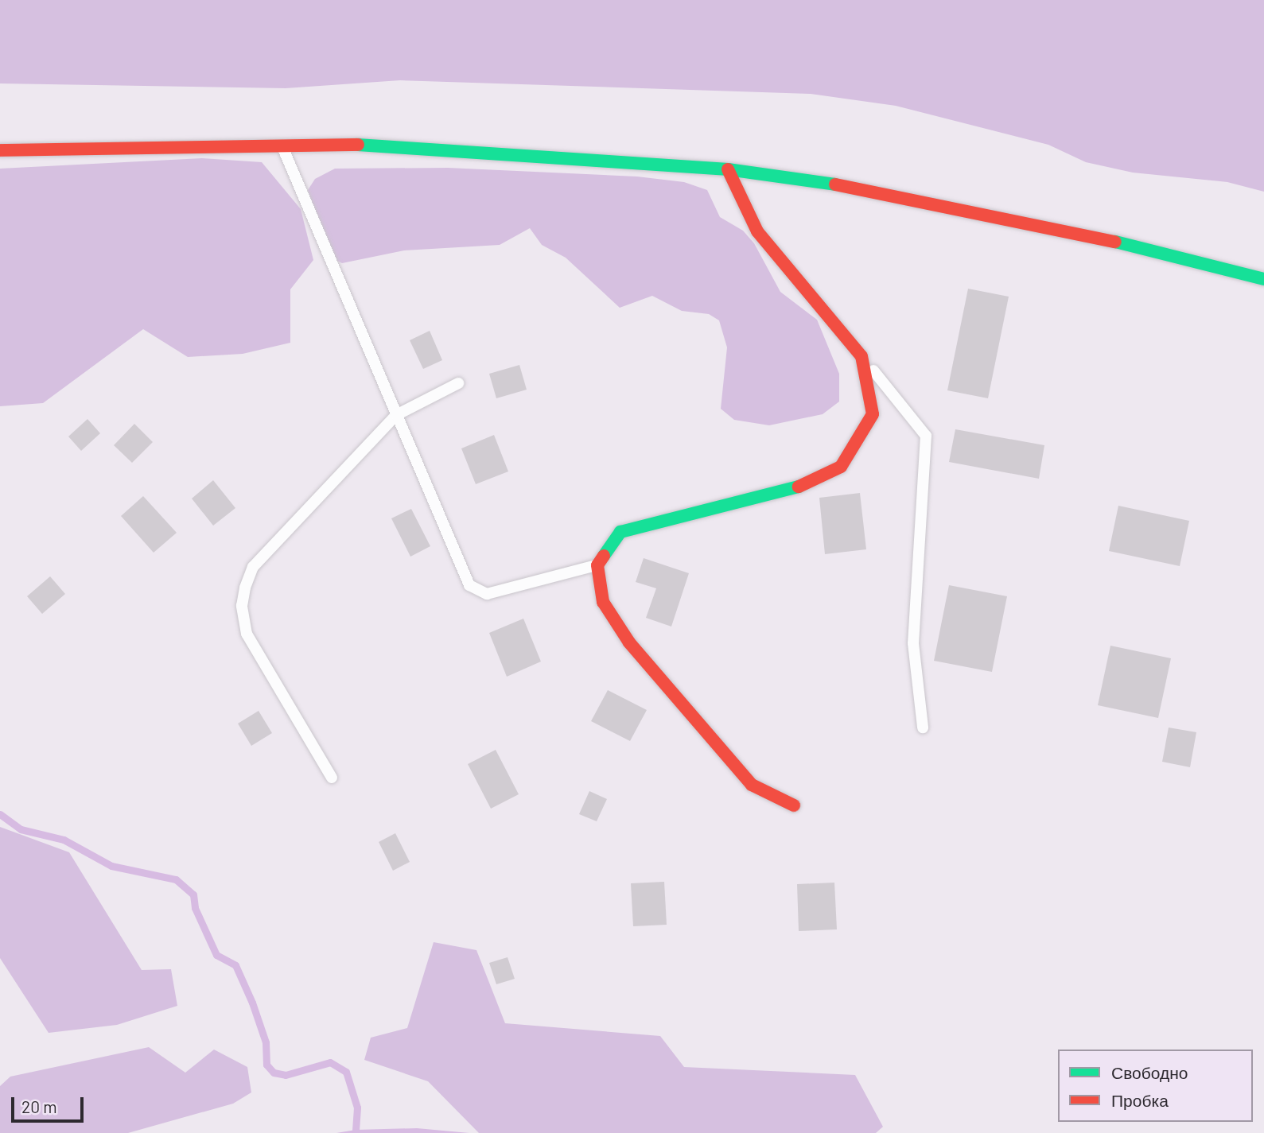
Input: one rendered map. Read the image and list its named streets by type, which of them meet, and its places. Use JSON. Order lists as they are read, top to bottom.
{
  "legend": ["Свободно", "Пробка"],
  "scale_bar": "20 m"
}
